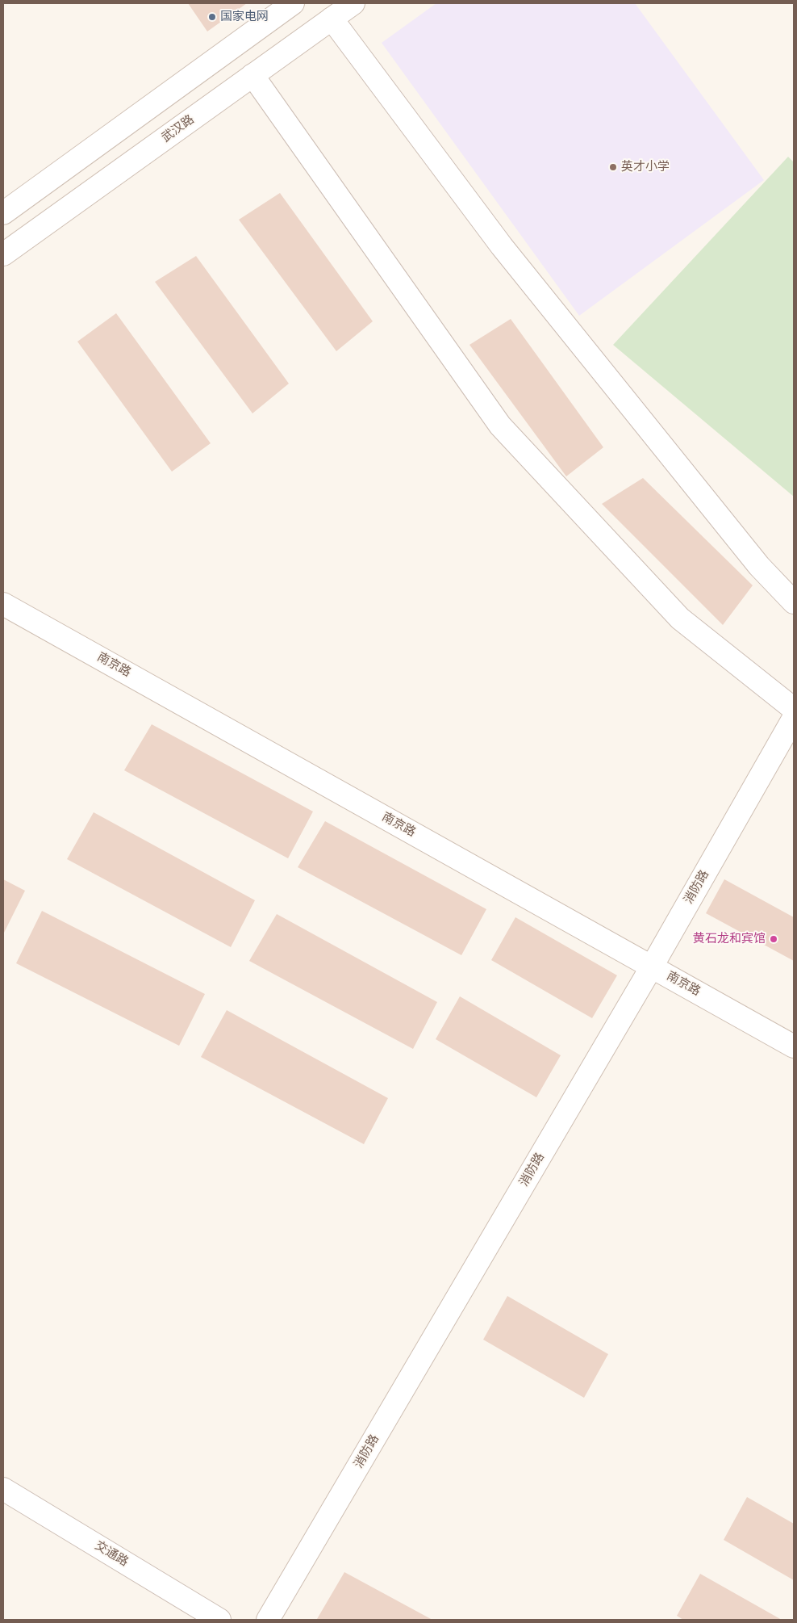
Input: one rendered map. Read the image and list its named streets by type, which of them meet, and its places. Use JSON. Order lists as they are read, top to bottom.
{
  "streets": {
    "street": [
      "武汉路",
      "南京路",
      "消防路",
      "交通路"
    ]
  },
  "crossings": [
    ["南京路", "消防路"]
  ],
  "places": ["国家电网", "英才小学", "黄石龙和宾馆"]
}
